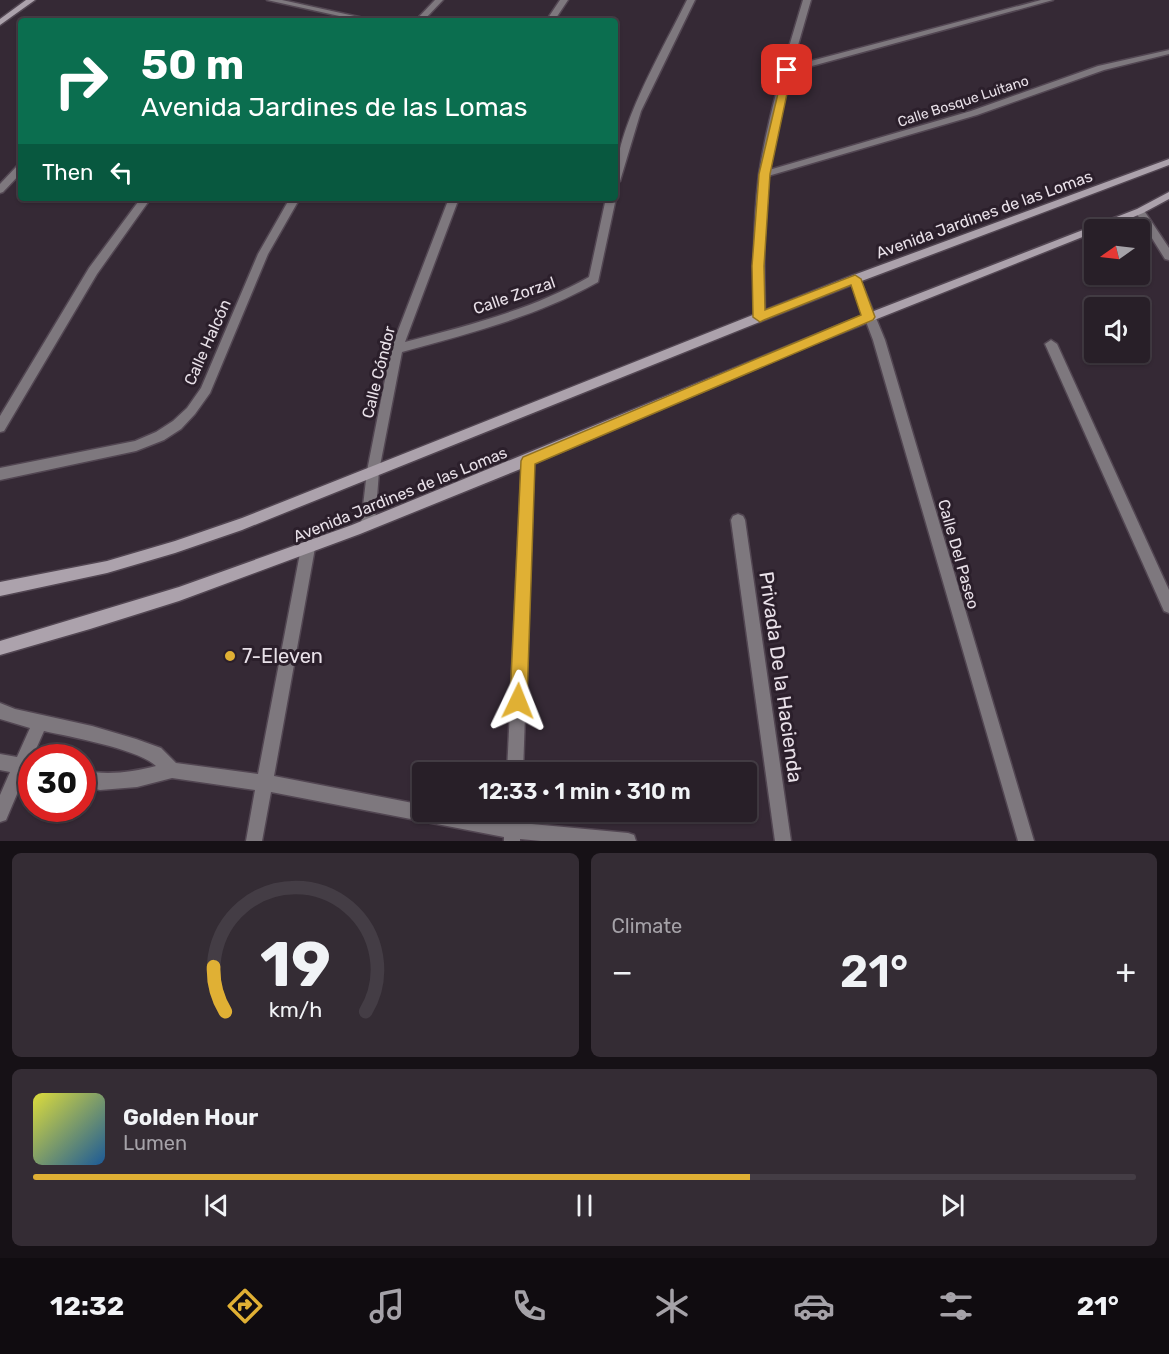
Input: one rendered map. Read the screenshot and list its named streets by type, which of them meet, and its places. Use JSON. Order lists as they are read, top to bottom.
{
  "streets": {
    "street": [
      "Calle Bosque Luitano",
      "Avenida Jardines de las Lomas",
      "Calle Zorzal",
      "Calle Halcón",
      "Calle Cóndor",
      "Calle Del Paseo",
      "Privada De la Hacienda"
    ]
  },
  "crossings": [
    ["Avenida Jardines de las Lomas", "Calle Cóndor"],
    ["Avenida Jardines de las Lomas", "Calle Del Paseo"],
    ["Calle Zorzal", "Calle Cóndor"]
  ],
  "places": ["7-Eleven"],
  "north": "left",
  "page": {
    "turn": ["50 m", "Avenida Jardines de las Lomas"],
    "then": "Then",
    "limit": "30",
    "trip": "12:33 · 1 min · 310 m",
    "tile": "Climate",
    "heat": ["−", "21°", "+"],
    "song": ["Golden Hour", "Lumen"],
    "tabs": ["12:32", "21°"],
    "gauge": ["19", "km/h"]
  }
}
